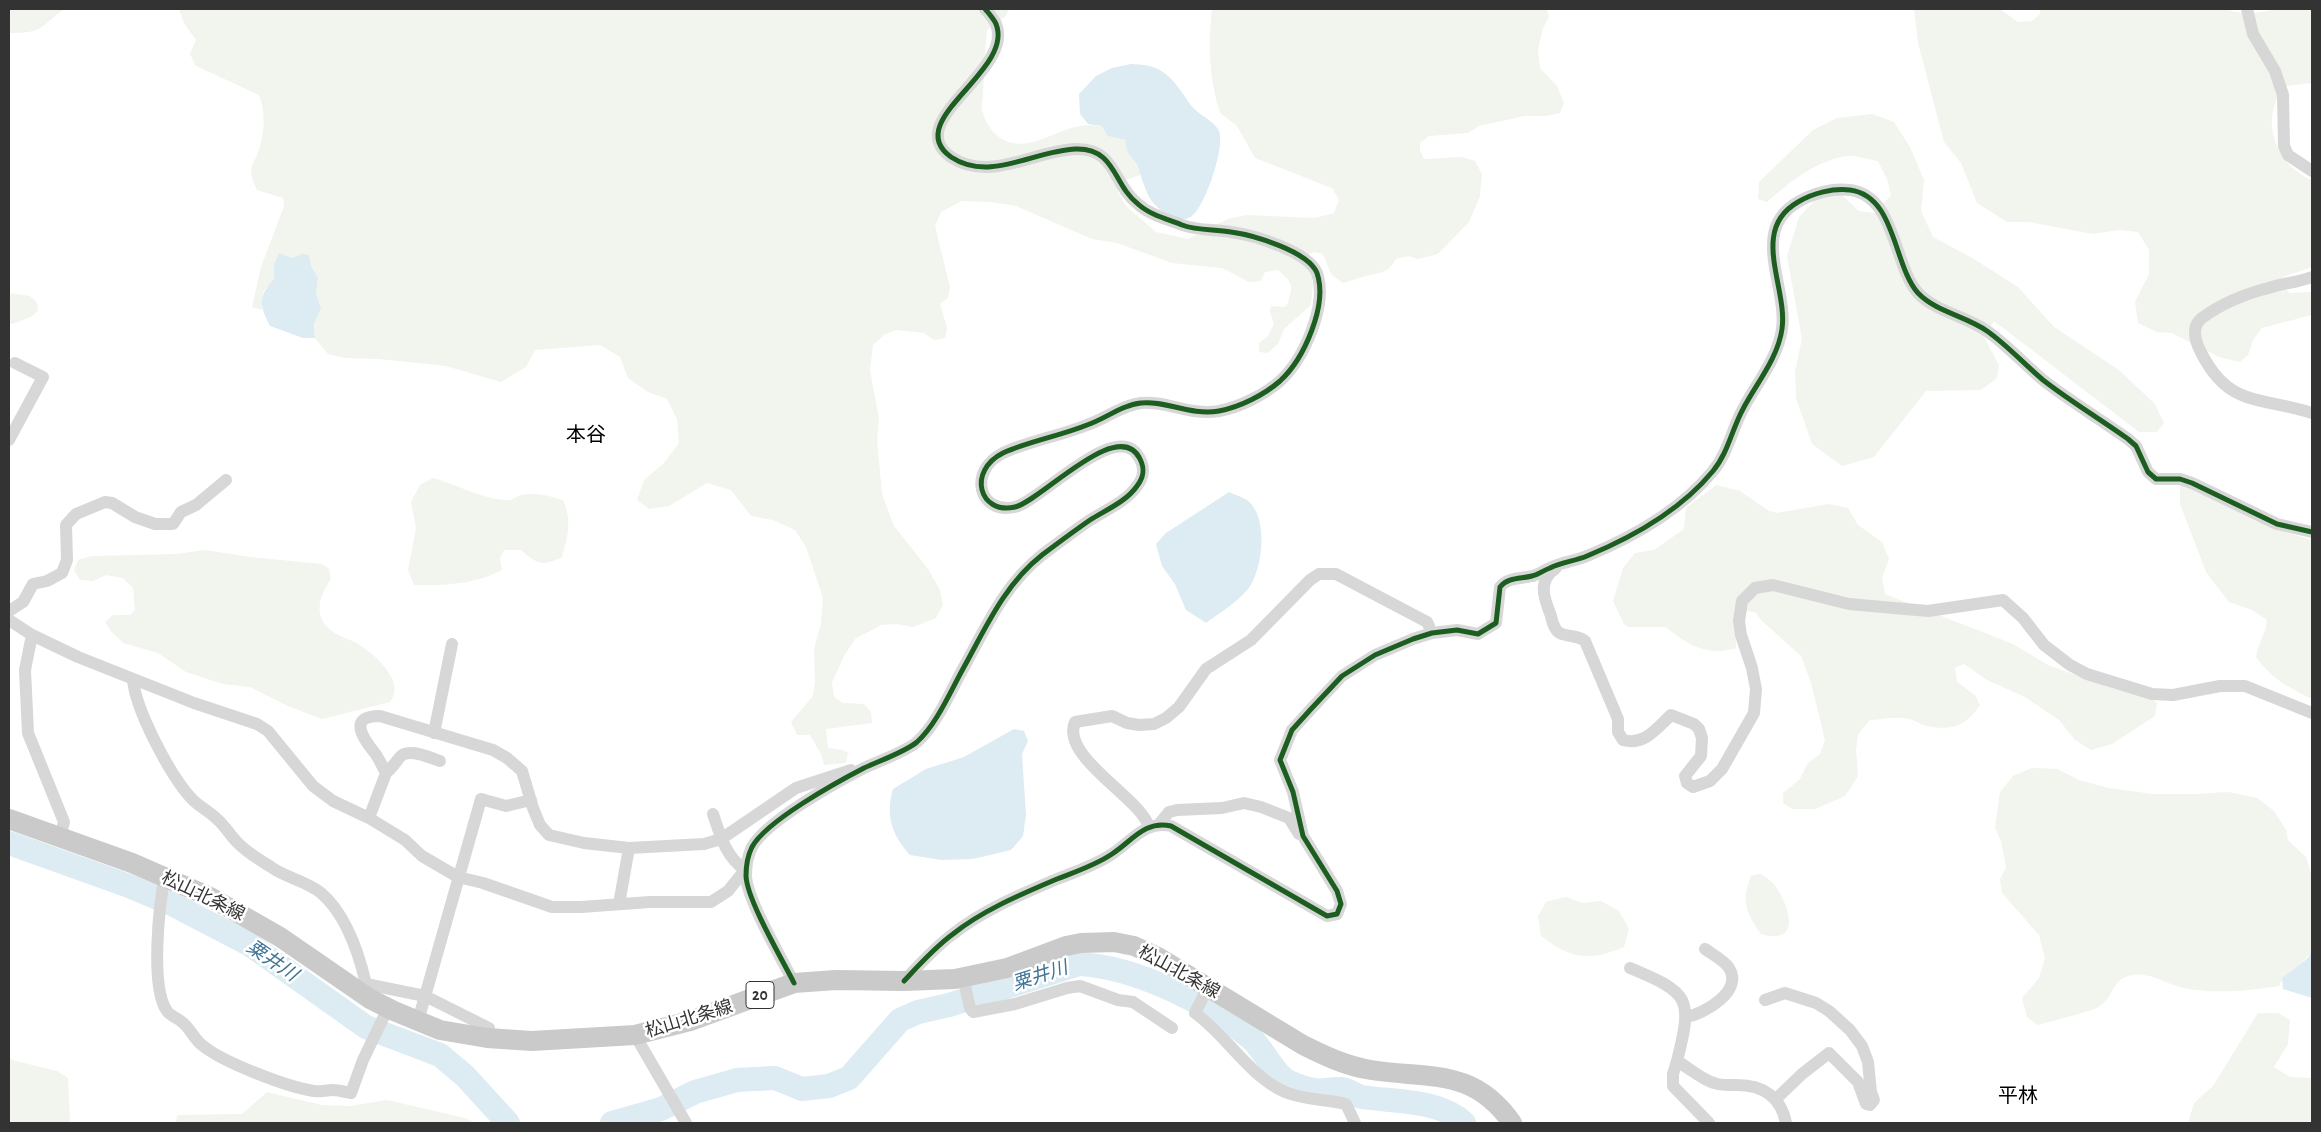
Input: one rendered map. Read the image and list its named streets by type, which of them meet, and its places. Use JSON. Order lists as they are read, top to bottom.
{
  "streets": {
    "main road": ["松山北条線", "20"]
  },
  "districts": ["本谷", "平林"],
  "water": ["粟井川"]
}
